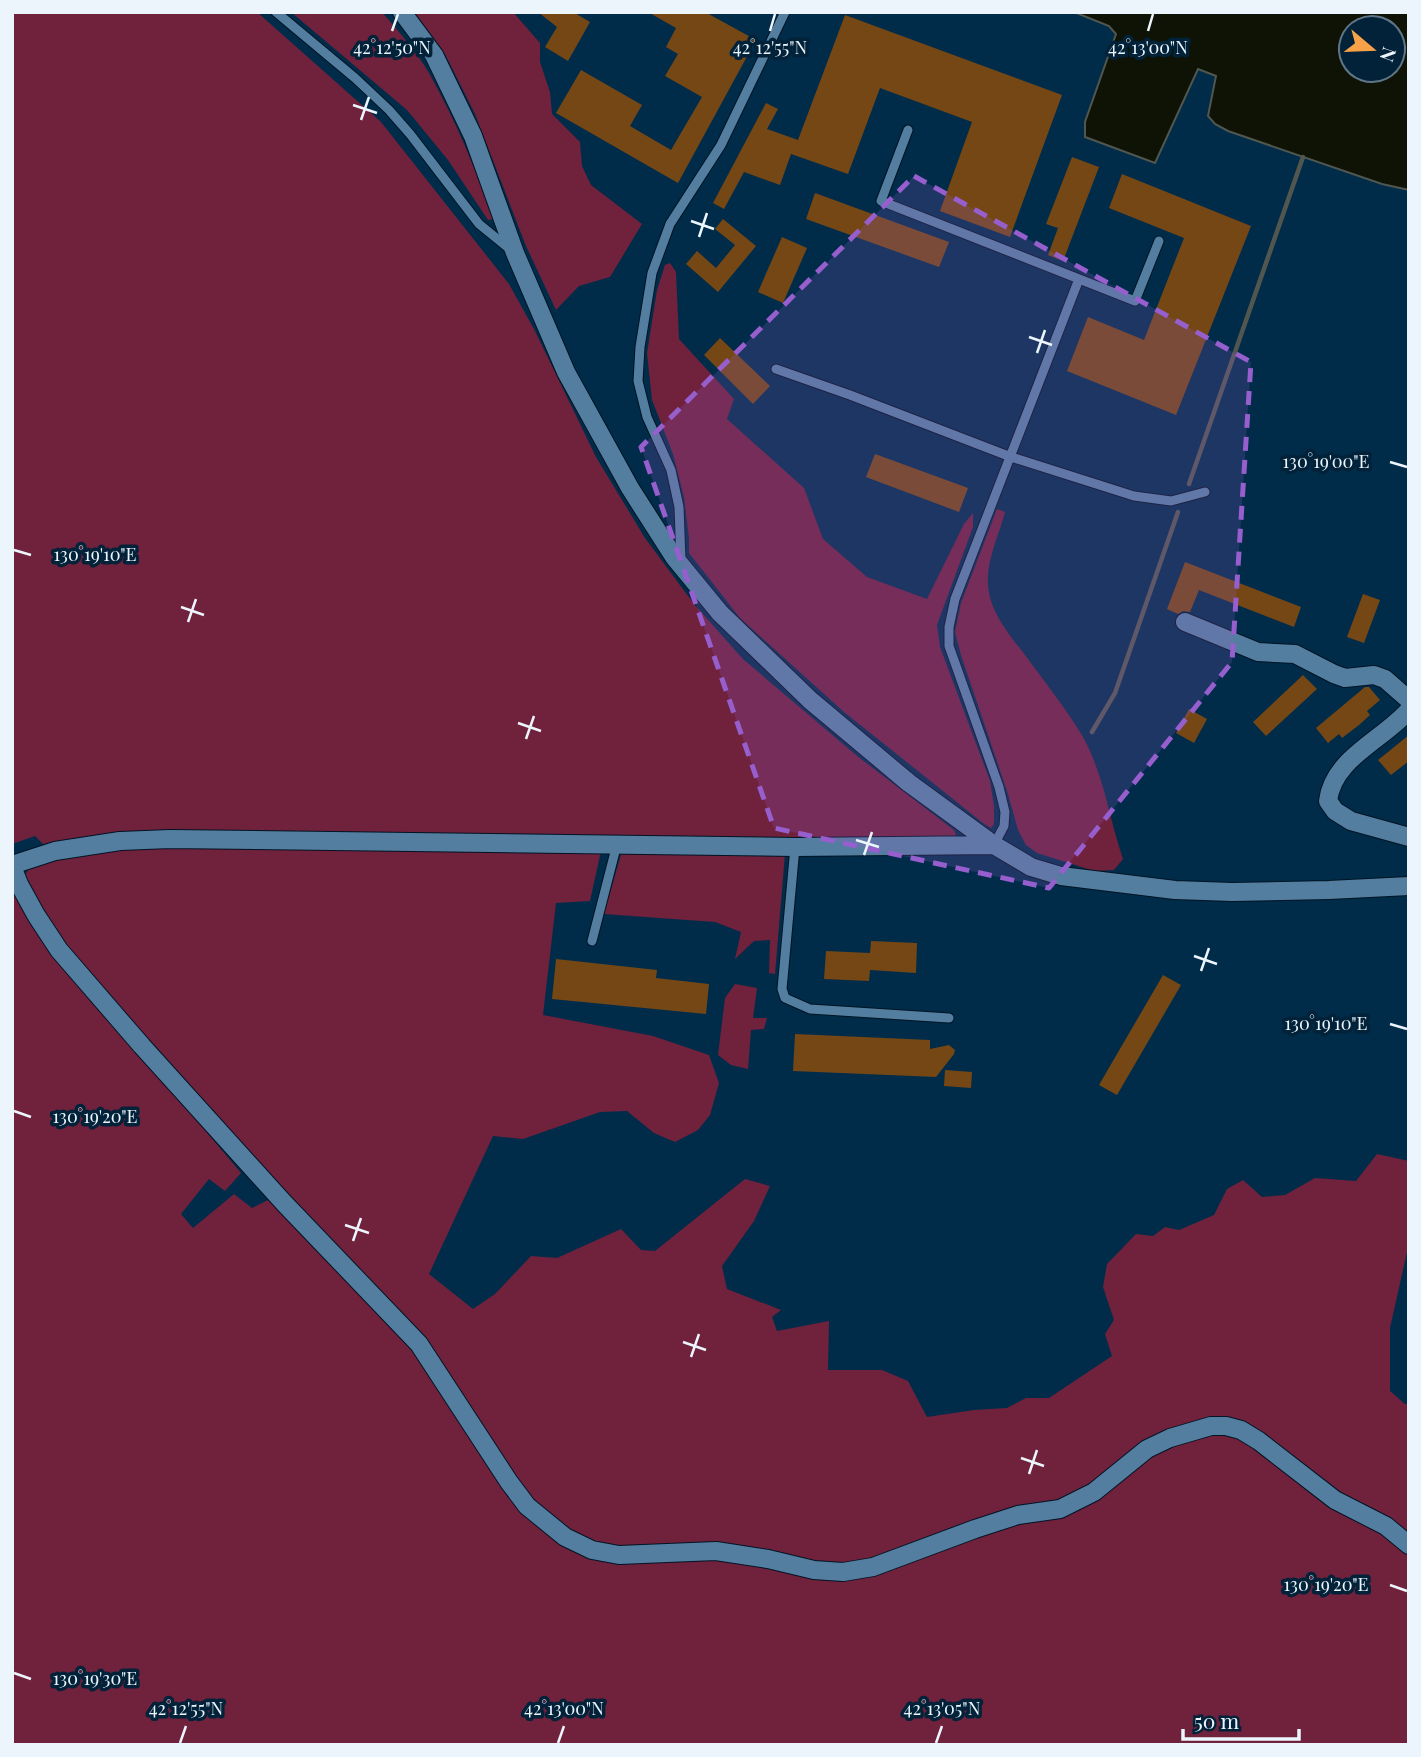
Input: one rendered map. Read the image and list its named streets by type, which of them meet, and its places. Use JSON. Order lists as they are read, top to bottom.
{
  "scale_bar": "50 m",
  "north": "right",
  "coordinates": [
    "42°12'50\"N",
    "42°12'55\"N",
    "42°13'00\"N",
    "130°19'00\"E",
    "130°19'10\"E",
    "130°19'20\"E",
    "130°19'30\"E",
    "42°13'05\"N"
  ]
}
